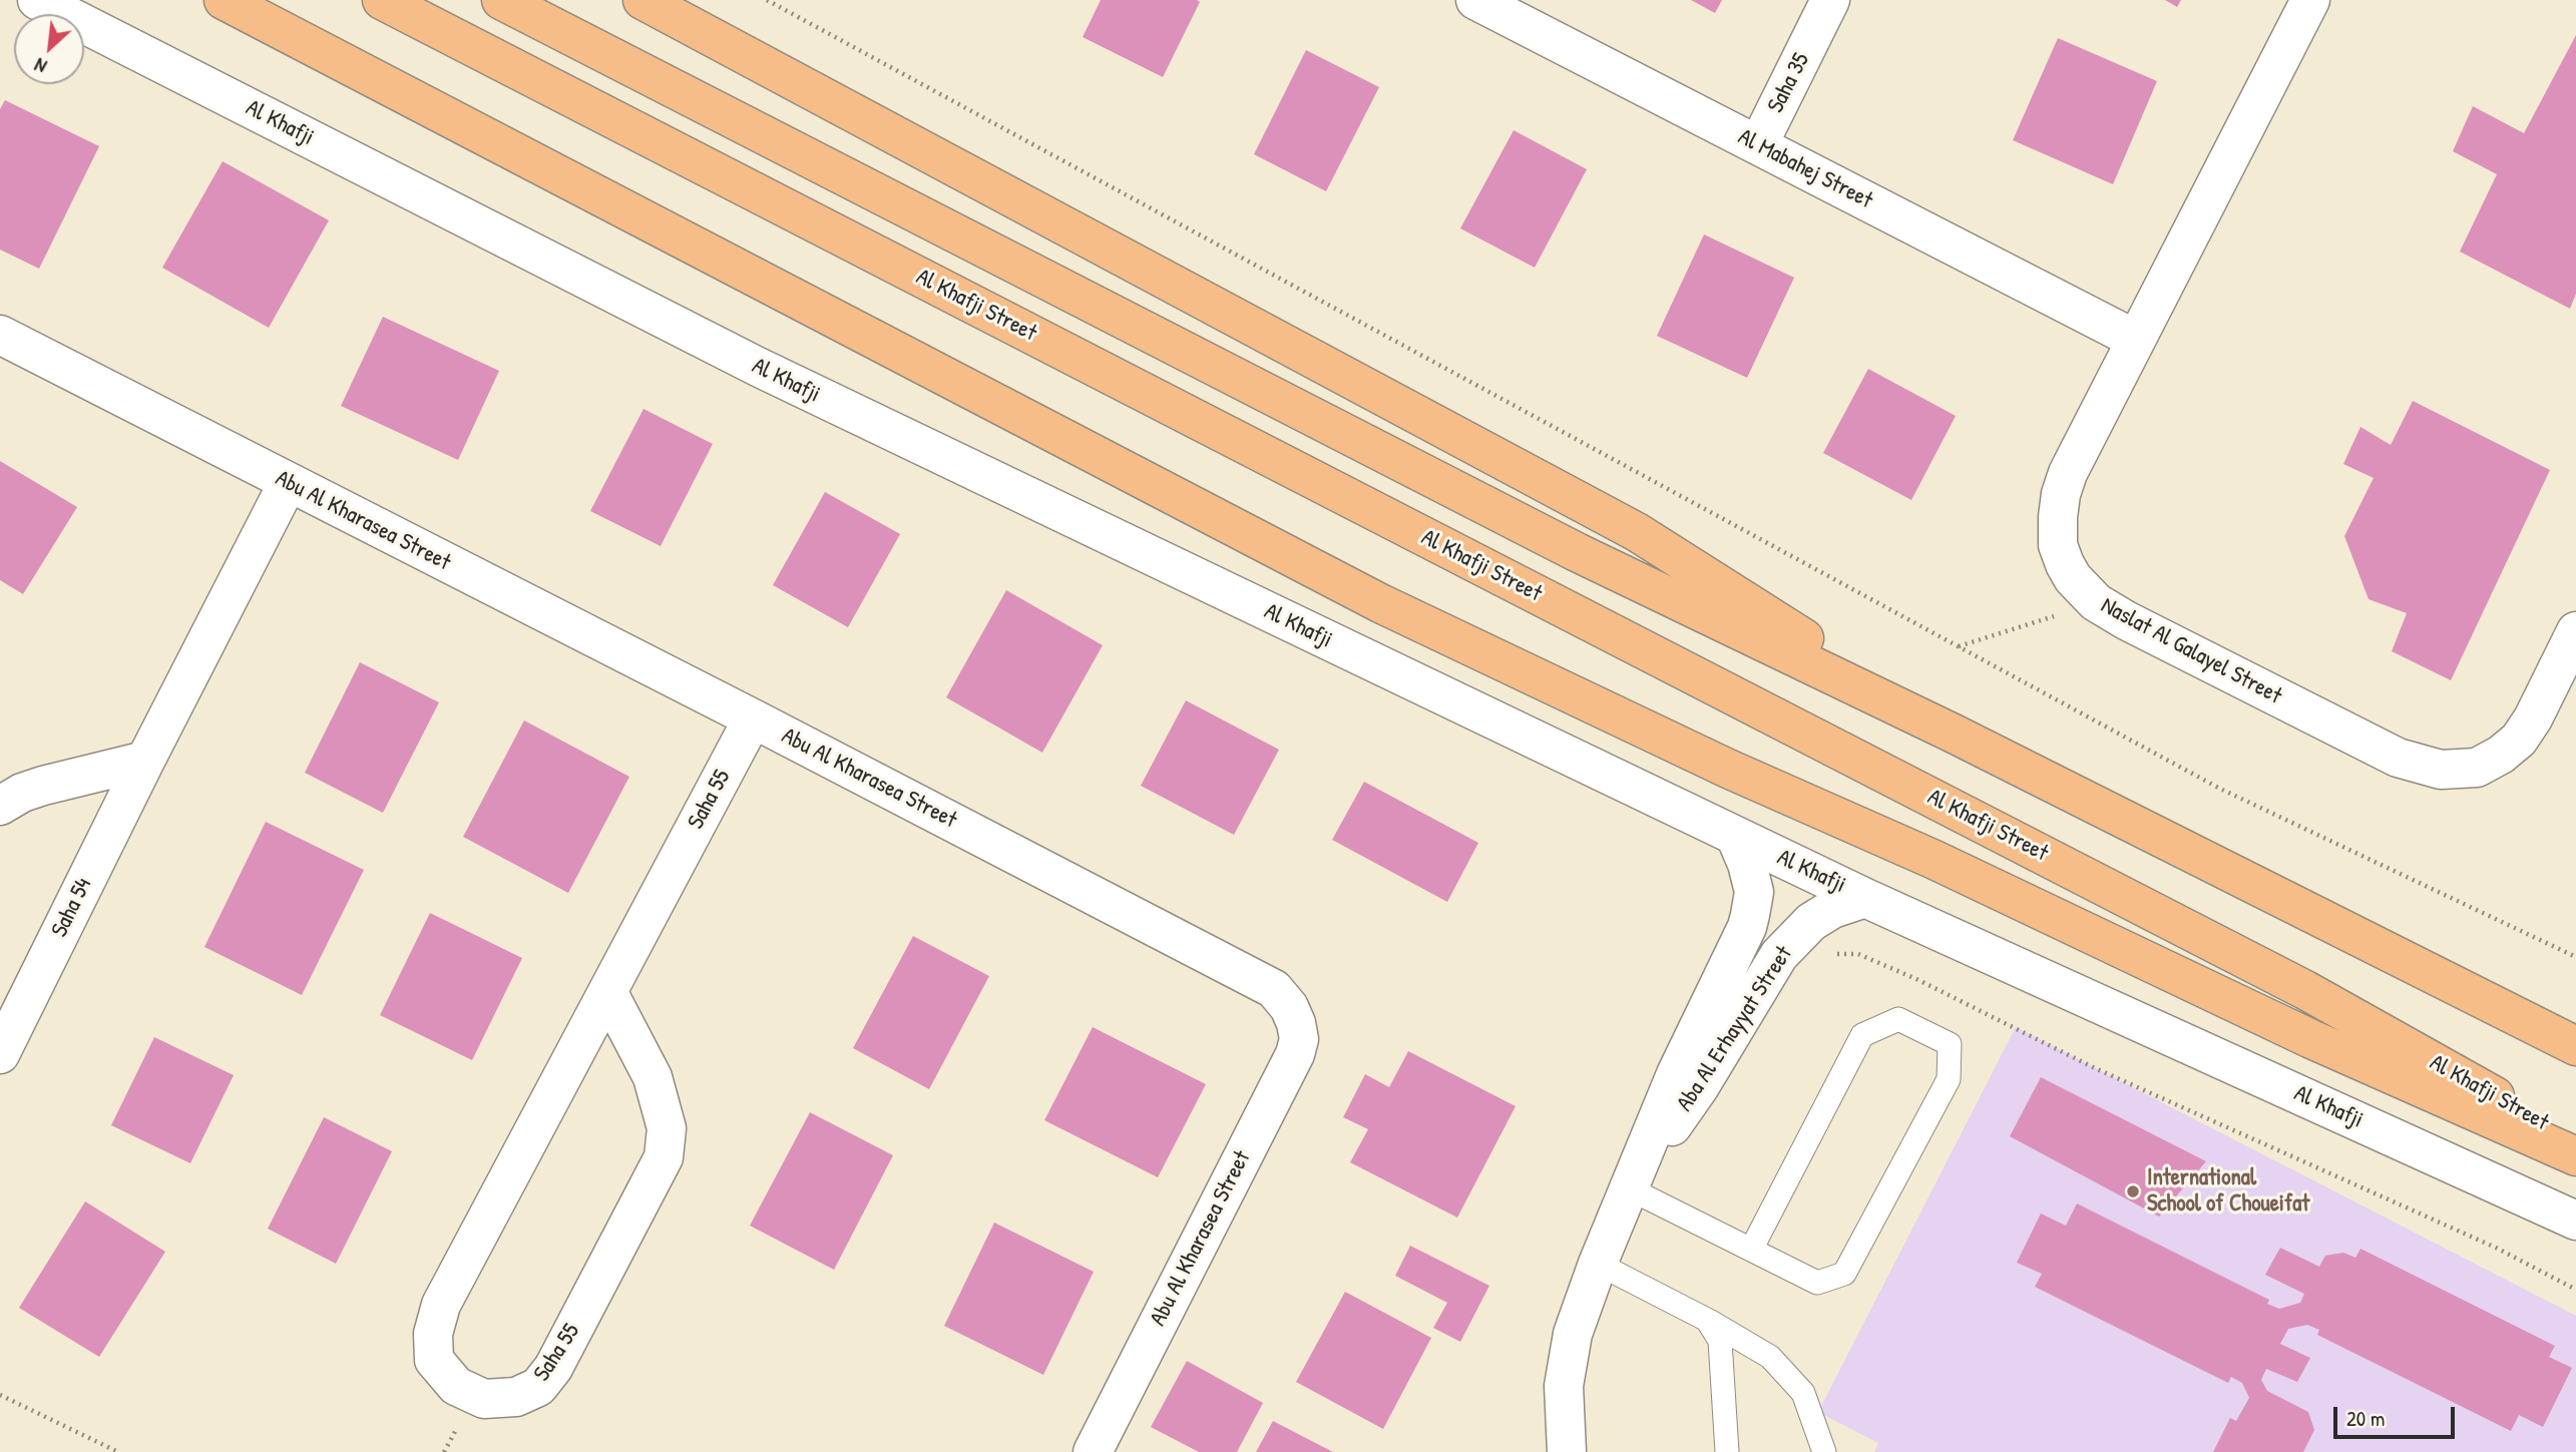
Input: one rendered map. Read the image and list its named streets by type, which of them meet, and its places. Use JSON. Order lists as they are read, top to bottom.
{
  "streets": {
    "highway": ["Al Khafji Street"],
    "street": [
      "Saha 35",
      "Al Khafji",
      "Al Mabahej Street",
      "Abu Al Kharasea Street",
      "Naslat Al Galayel Street",
      "Saha 55",
      "Saha 54",
      "Aba Al Erhayyat Street"
    ]
  },
  "crossings": [
    ["Saha 35", "Al Mabahej Street"],
    ["Al Khafji", "Aba Al Erhayyat Street"],
    ["Al Mabahej Street", "Naslat Al Galayel Street"],
    ["Abu Al Kharasea Street", "Saha 55"],
    ["Abu Al Kharasea Street", "Saha 54"]
  ],
  "places": ["International School of Choueifat"],
  "scale_bar": "20 m",
  "north": "bottom left"
}
